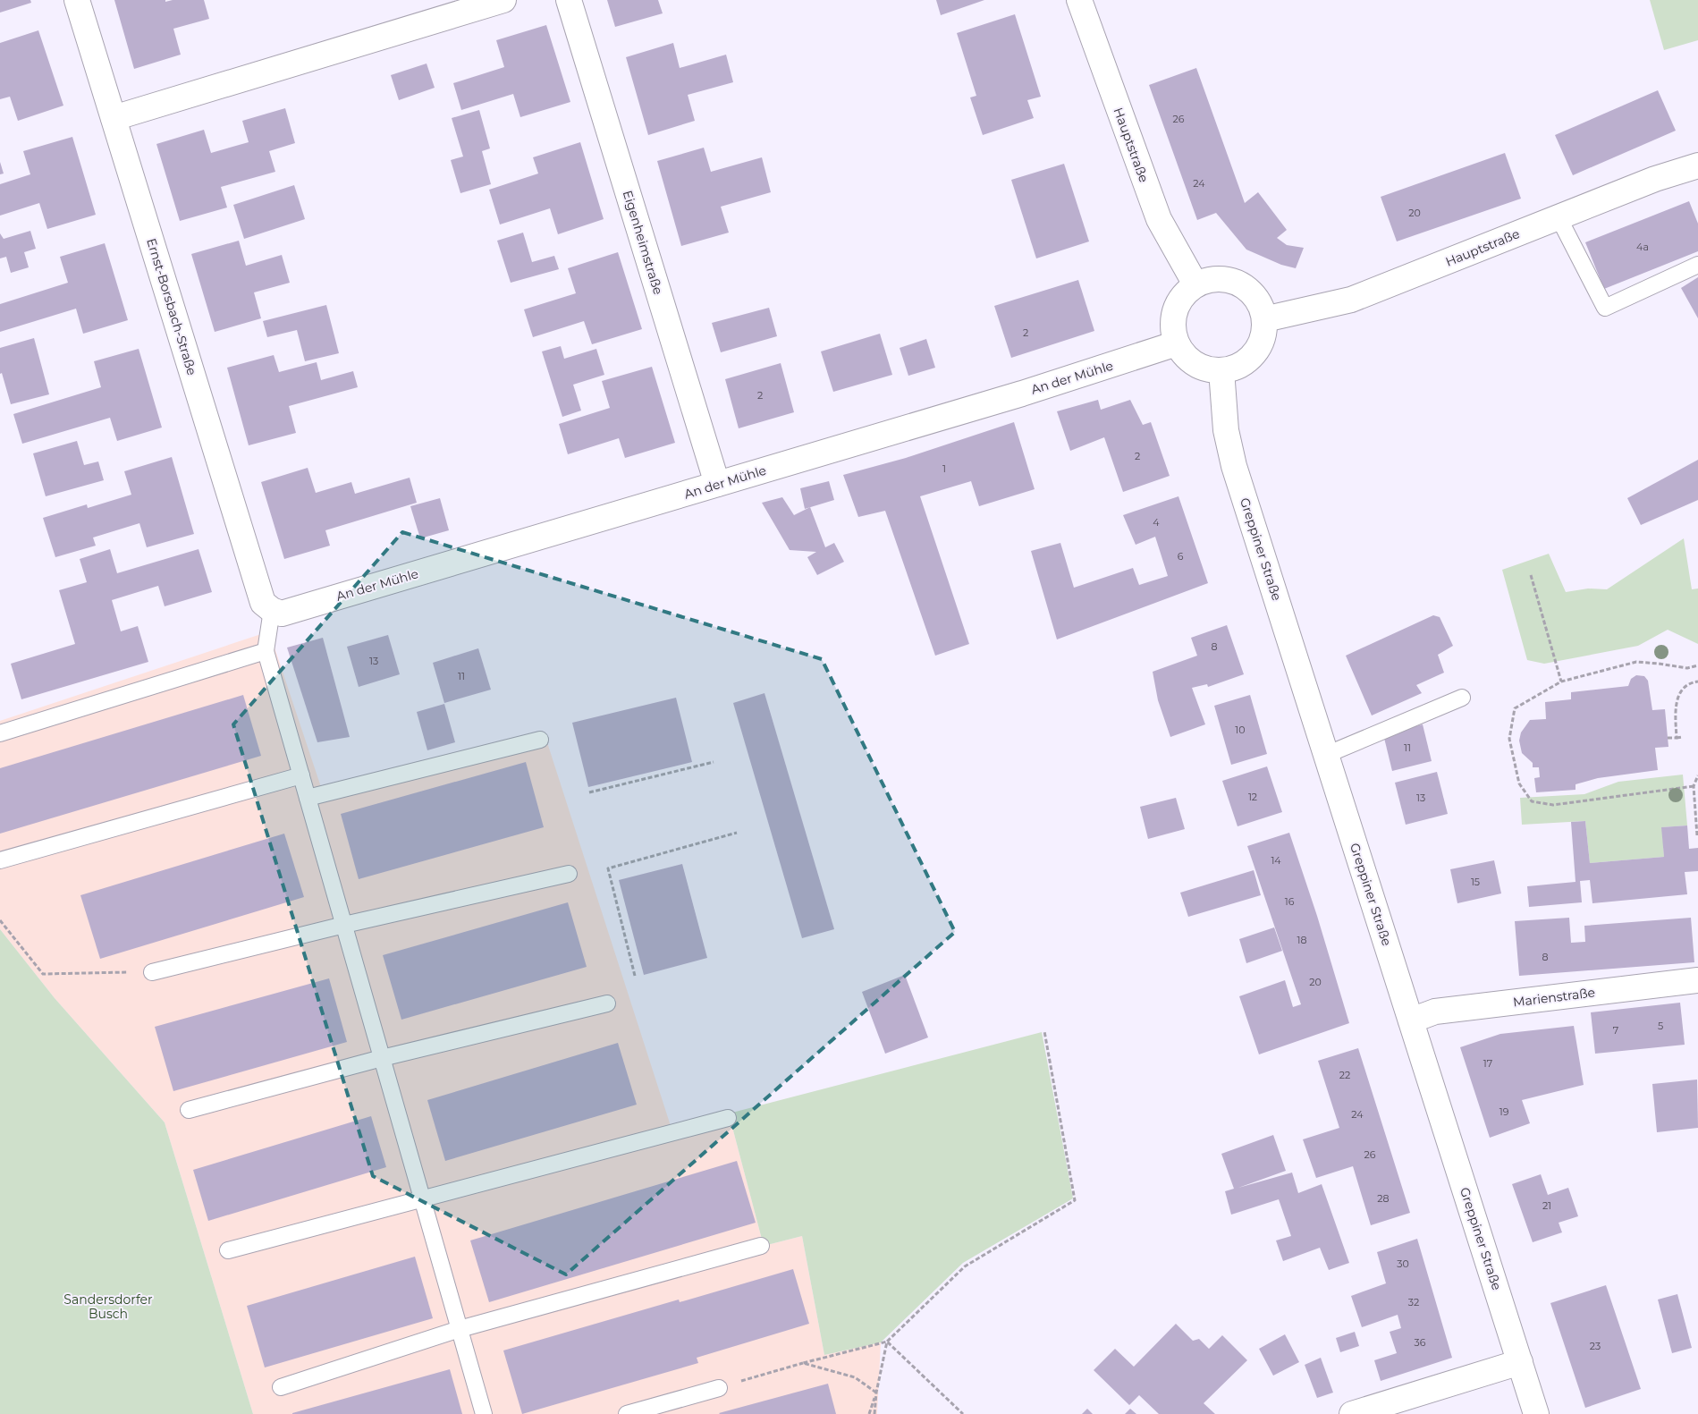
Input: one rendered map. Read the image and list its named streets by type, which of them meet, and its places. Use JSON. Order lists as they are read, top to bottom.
{
  "streets": {
    "street": [
      "Hauptstraße",
      "Eigenheimstraße",
      "Ernst-Borsbach-Straße",
      "An der Mühle",
      "Greppiner Straße",
      "Marienstraße"
    ]
  },
  "crossings": [
    ["Hauptstraße", "An der Mühle"],
    ["Hauptstraße", "Greppiner Straße"],
    ["Eigenheimstraße", "An der Mühle"],
    ["Ernst-Borsbach-Straße", "An der Mühle"],
    ["An der Mühle", "Greppiner Straße"],
    ["Greppiner Straße", "Marienstraße"]
  ],
  "parks": ["Sandersdorfer Busch"],
  "house_numbers": [
    "26",
    "24",
    "20",
    "4a",
    "2",
    "2",
    "2",
    "1",
    "4",
    "6",
    "8",
    "13",
    "11",
    "10",
    "11",
    "12",
    "13",
    "14",
    "15",
    "16",
    "18",
    "8",
    "20",
    "5",
    "7",
    "17",
    "22",
    "19",
    "24",
    "26",
    "28",
    "21",
    "30",
    "32",
    "36",
    "23"
  ]
}
